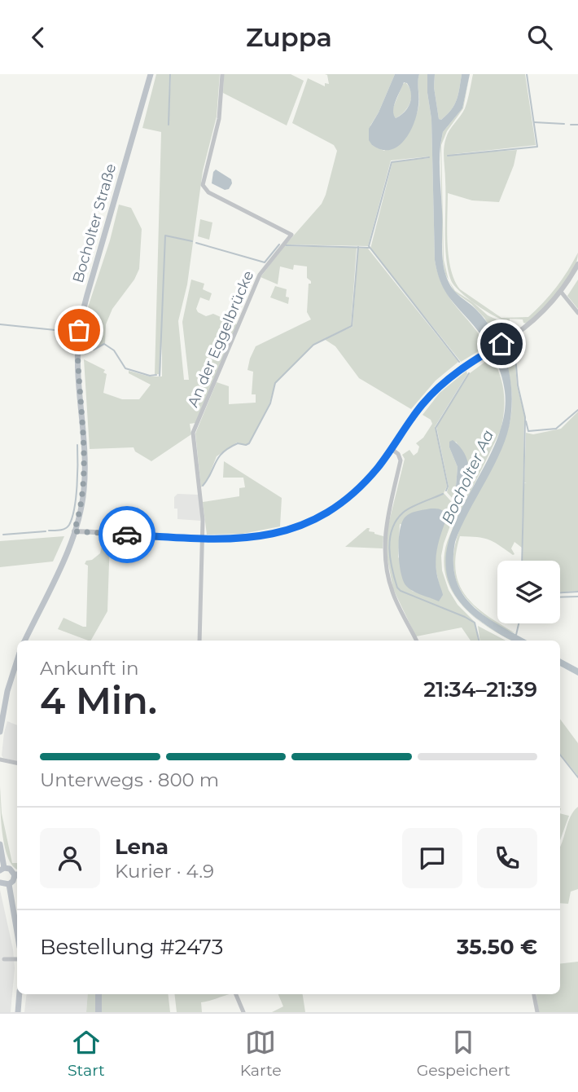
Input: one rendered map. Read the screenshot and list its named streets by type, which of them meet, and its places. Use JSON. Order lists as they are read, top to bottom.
{
  "streets": {
    "main road": ["Bocholter Straße"],
    "street": ["An der Eggelbrücke"]
  },
  "water": ["Bocholter Aa"],
  "page": {
    "header": "Zuppa",
    "heading": ["4 Min.", "Ankunft in", "21:34–21:39"],
    "panel": [
      "Lena",
      "Kurier · 4.9",
      "Bestellung #2473",
      "35.50 €"
    ],
    "bar": "Unterwegs · 800 m",
    "tabs": ["Start", "Karte", "Gespeichert"]
  }
}
